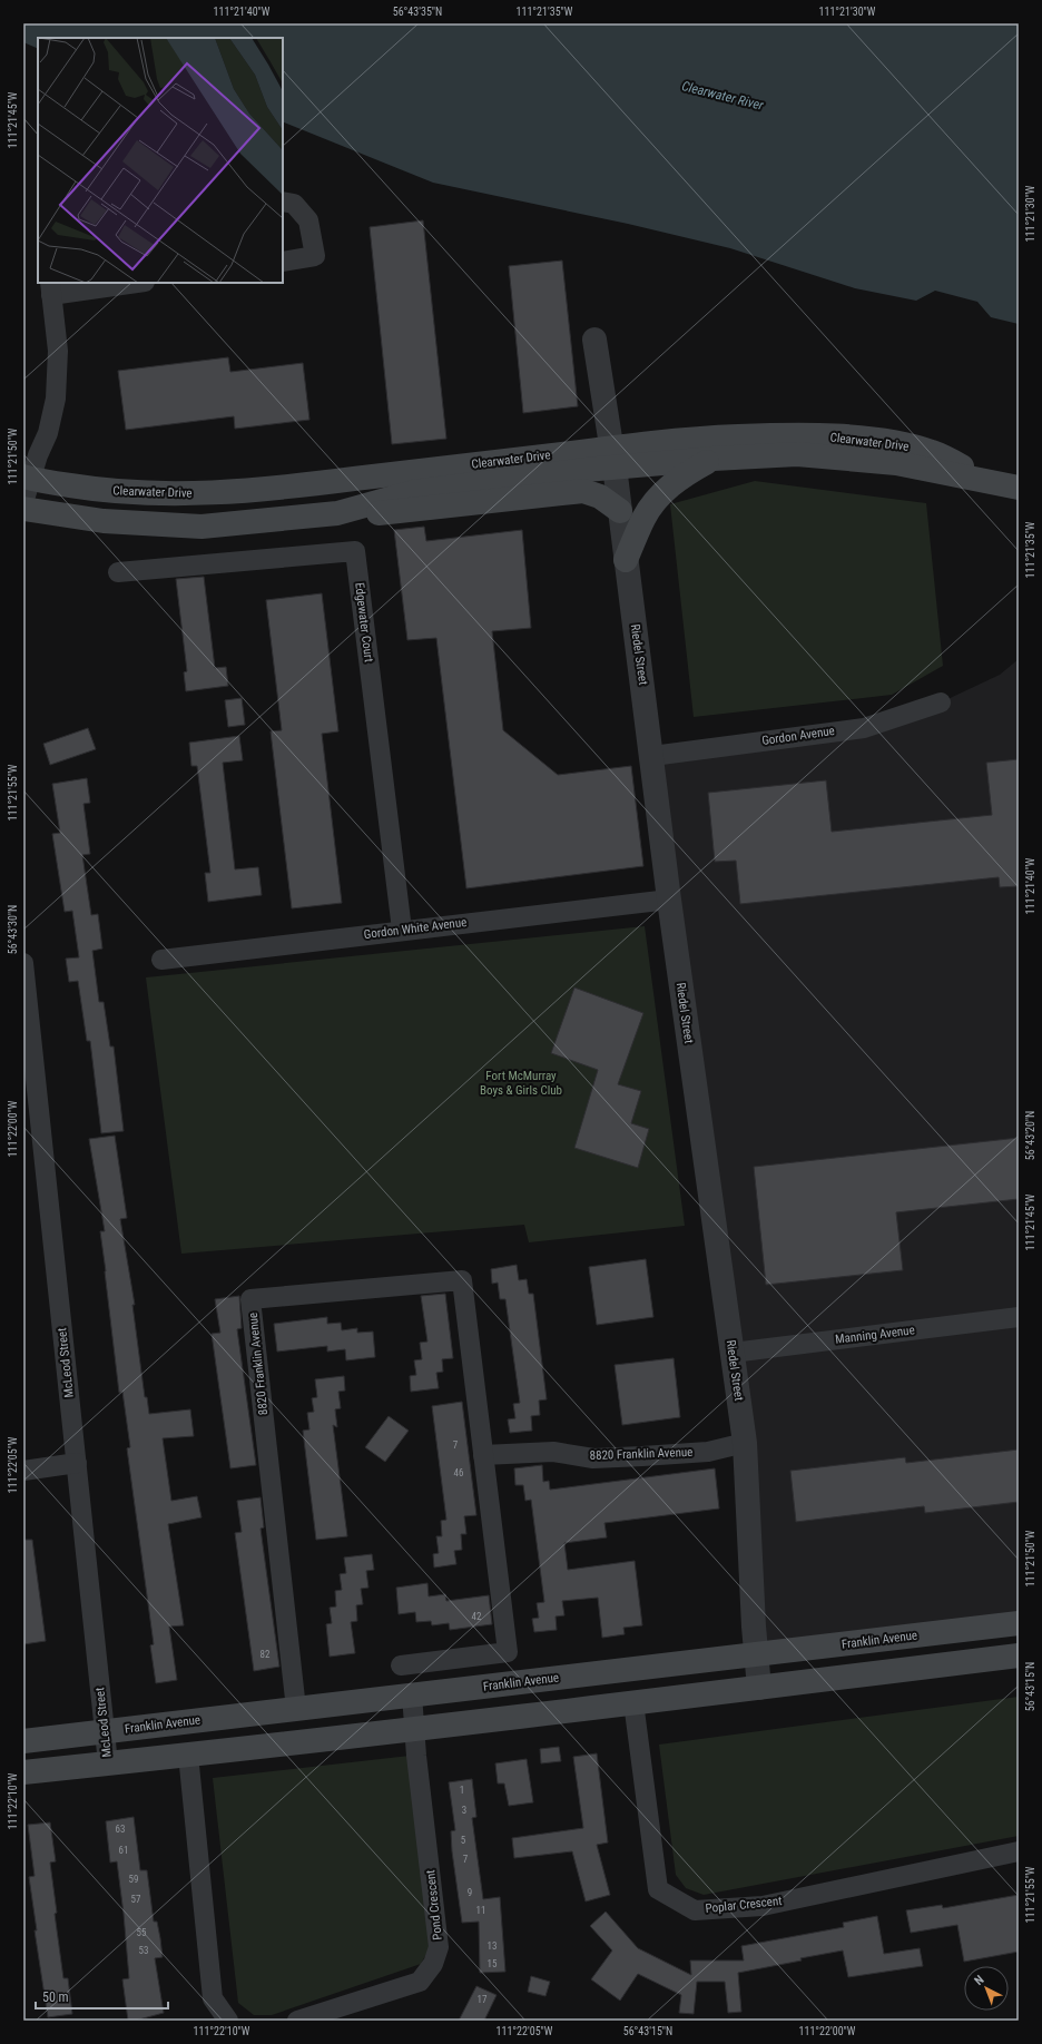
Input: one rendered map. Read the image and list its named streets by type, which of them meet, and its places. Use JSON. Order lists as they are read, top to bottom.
{
  "streets": {
    "main road": ["Clearwater Drive", "Franklin Avenue"],
    "street": [
      "Edgewater Court",
      "Riedel Street",
      "Gordon Avenue",
      "Gordon White Avenue",
      "Manning Avenue",
      "McLeod Street",
      "8820 Franklin Avenue",
      "Pond Crescent",
      "Poplar Crescent"
    ]
  },
  "crossings": [
    ["Clearwater Drive", "Riedel Street"],
    ["Edgewater Court", "Gordon White Avenue"],
    ["Riedel Street", "Gordon Avenue"],
    ["Riedel Street", "Gordon White Avenue"],
    ["Riedel Street", "Manning Avenue"],
    ["Riedel Street", "8820 Franklin Avenue"],
    ["Riedel Street", "Franklin Avenue"],
    ["McLeod Street", "Franklin Avenue"],
    ["8820 Franklin Avenue", "Franklin Avenue"],
    ["Franklin Avenue", "Pond Crescent"]
  ],
  "water": ["Clearwater River"],
  "parks": ["Fort McMurray Boys & Girls Club"],
  "house_numbers": [
    "7",
    "46",
    "42",
    "82",
    "1",
    "3",
    "63",
    "5",
    "61",
    "7",
    "59",
    "9",
    "57",
    "11",
    "55",
    "13",
    "53",
    "15",
    "17"
  ],
  "scale_bar": "50 m",
  "north": "top left",
  "coordinates": [
    "111°21'40\"W",
    "56°43'35\"N",
    "111°21'35\"W",
    "111°21'30\"W",
    "111°21'45\"W",
    "111°21'50\"W",
    "111°21'55\"W",
    "56°43'30\"N",
    "111°22'00\"W",
    "56°43'20\"N",
    "111°22'05\"W",
    "56°43'15\"N",
    "111°22'10\"W"
  ]
}
